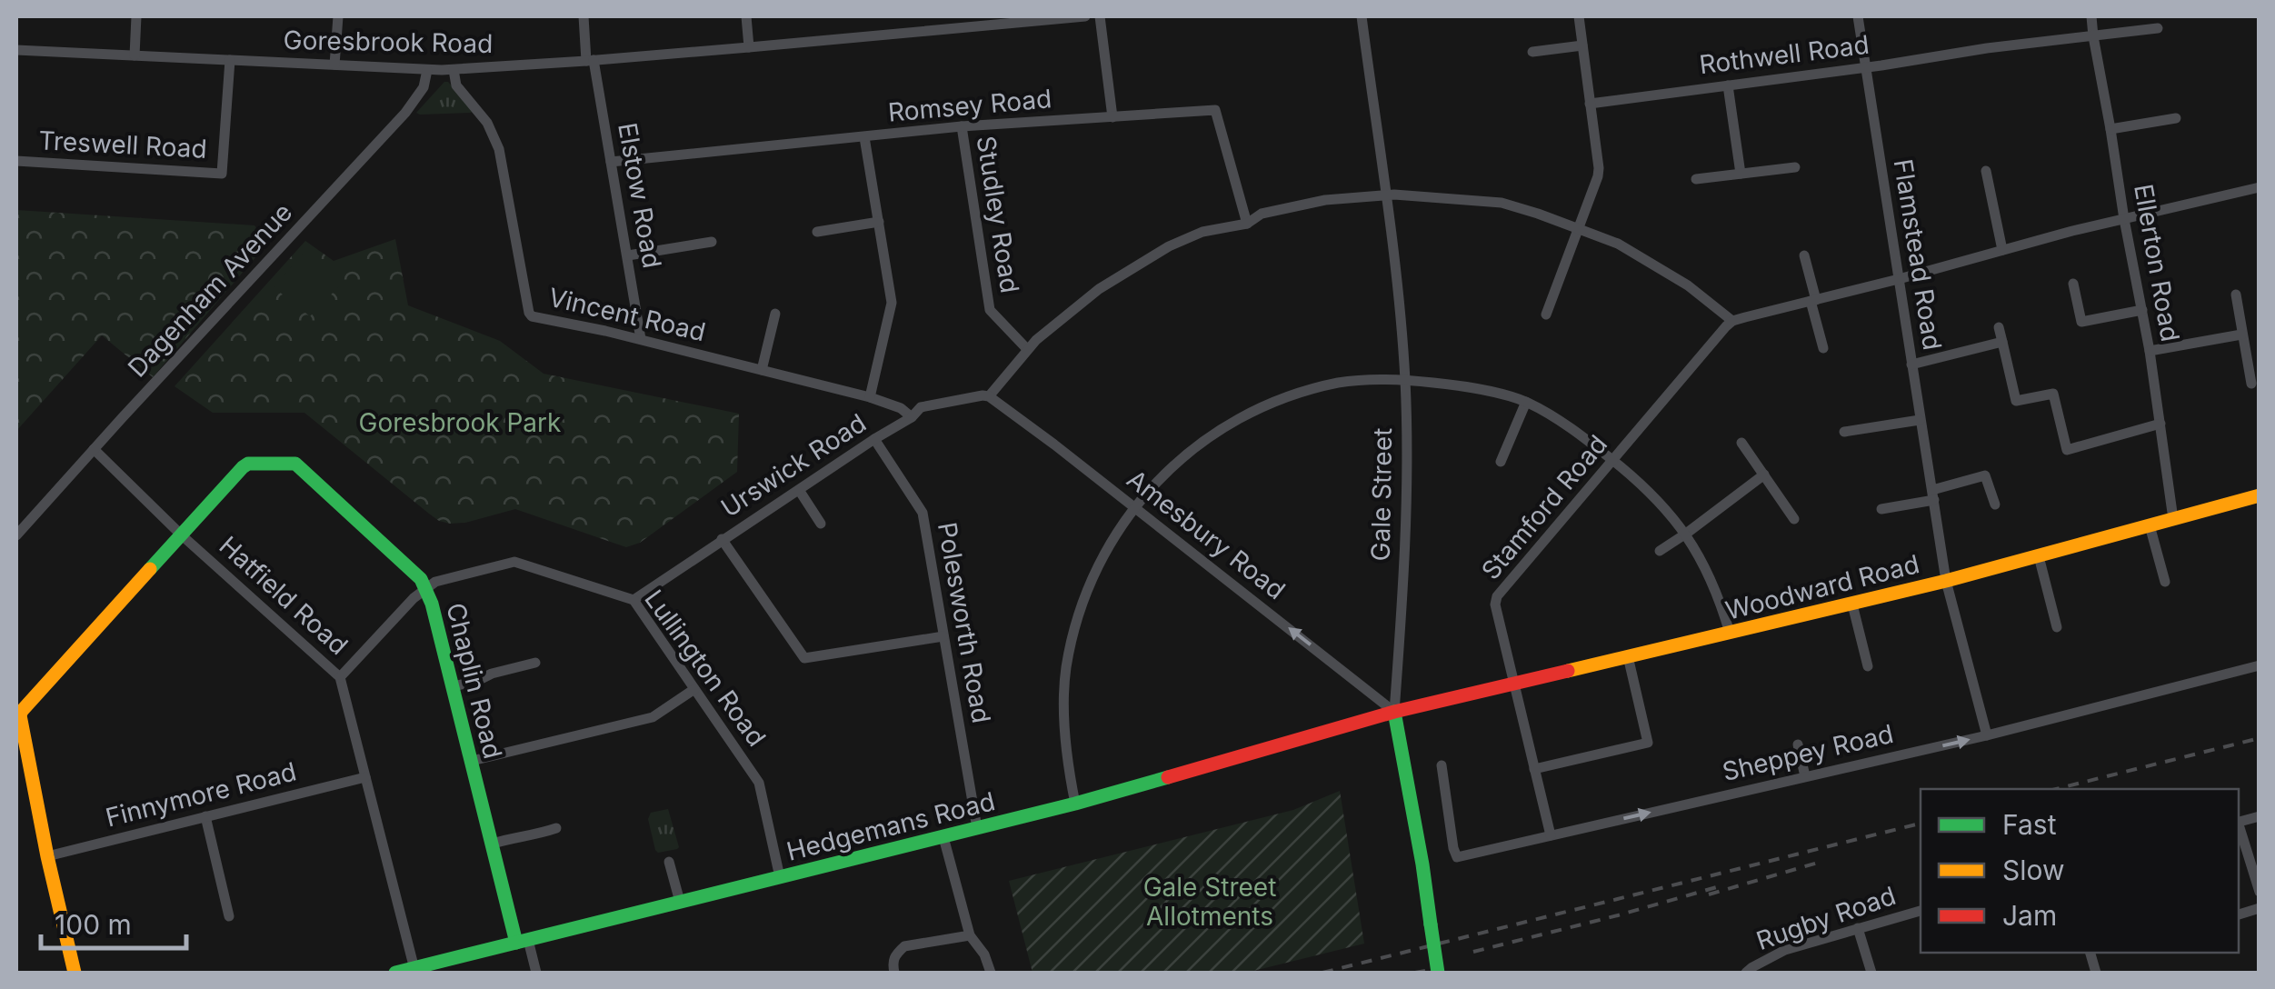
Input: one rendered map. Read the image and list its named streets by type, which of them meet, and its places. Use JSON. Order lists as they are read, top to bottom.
{
  "streets": {
    "street": [
      "Goresbrook Road",
      "Rothwell Road",
      "Romsey Road",
      "Treswell Road",
      "Elstow Road",
      "Studley Road",
      "Flamstead Road",
      "Ellerton Road",
      "Dagenham Avenue",
      "Vincent Road",
      "Urswick Road",
      "Gale Street",
      "Stamford Road",
      "Amesbury Road",
      "Woodward Road",
      "Hatfield Road",
      "Polesworth Road",
      "Lullington Road",
      "Chaplin Road",
      "Sheppey Road",
      "Finnymore Road",
      "Hedgemans Road",
      "Rugby Road"
    ]
  },
  "crossings": [
    ["Goresbrook Road", "Treswell Road"],
    ["Goresbrook Road", "Elstow Road"],
    ["Goresbrook Road", "Dagenham Avenue"],
    ["Goresbrook Road", "Vincent Road"],
    ["Rothwell Road", "Flamstead Road"],
    ["Rothwell Road", "Ellerton Road"],
    ["Romsey Road", "Elstow Road"],
    ["Romsey Road", "Studley Road"],
    ["Elstow Road", "Vincent Road"],
    ["Flamstead Road", "Woodward Road"],
    ["Flamstead Road", "Sheppey Road"],
    ["Ellerton Road", "Woodward Road"],
    ["Dagenham Avenue", "Hatfield Road"],
    ["Vincent Road", "Urswick Road"],
    ["Urswick Road", "Amesbury Road"],
    ["Urswick Road", "Polesworth Road"],
    ["Urswick Road", "Lullington Road"],
    ["Gale Street", "Amesbury Road"],
    ["Gale Street", "Woodward Road"],
    ["Gale Street", "Hedgemans Road"],
    ["Stamford Road", "Woodward Road"],
    ["Stamford Road", "Sheppey Road"],
    ["Amesbury Road", "Woodward Road"],
    ["Amesbury Road", "Hedgemans Road"],
    ["Woodward Road", "Hedgemans Road"],
    ["Hatfield Road", "Lullington Road"],
    ["Hatfield Road", "Chaplin Road"],
    ["Hatfield Road", "Finnymore Road"],
    ["Hatfield Road", "Hedgemans Road"],
    ["Polesworth Road", "Hedgemans Road"],
    ["Lullington Road", "Chaplin Road"],
    ["Lullington Road", "Hedgemans Road"],
    ["Chaplin Road", "Finnymore Road"],
    ["Chaplin Road", "Hedgemans Road"]
  ],
  "one_way": ["Amesbury Road", "Sheppey Road"],
  "parks": ["Goresbrook Park", "Gale Street Allotments"],
  "legend": ["Fast", "Slow", "Jam"],
  "scale_bar": "100 m"
}
